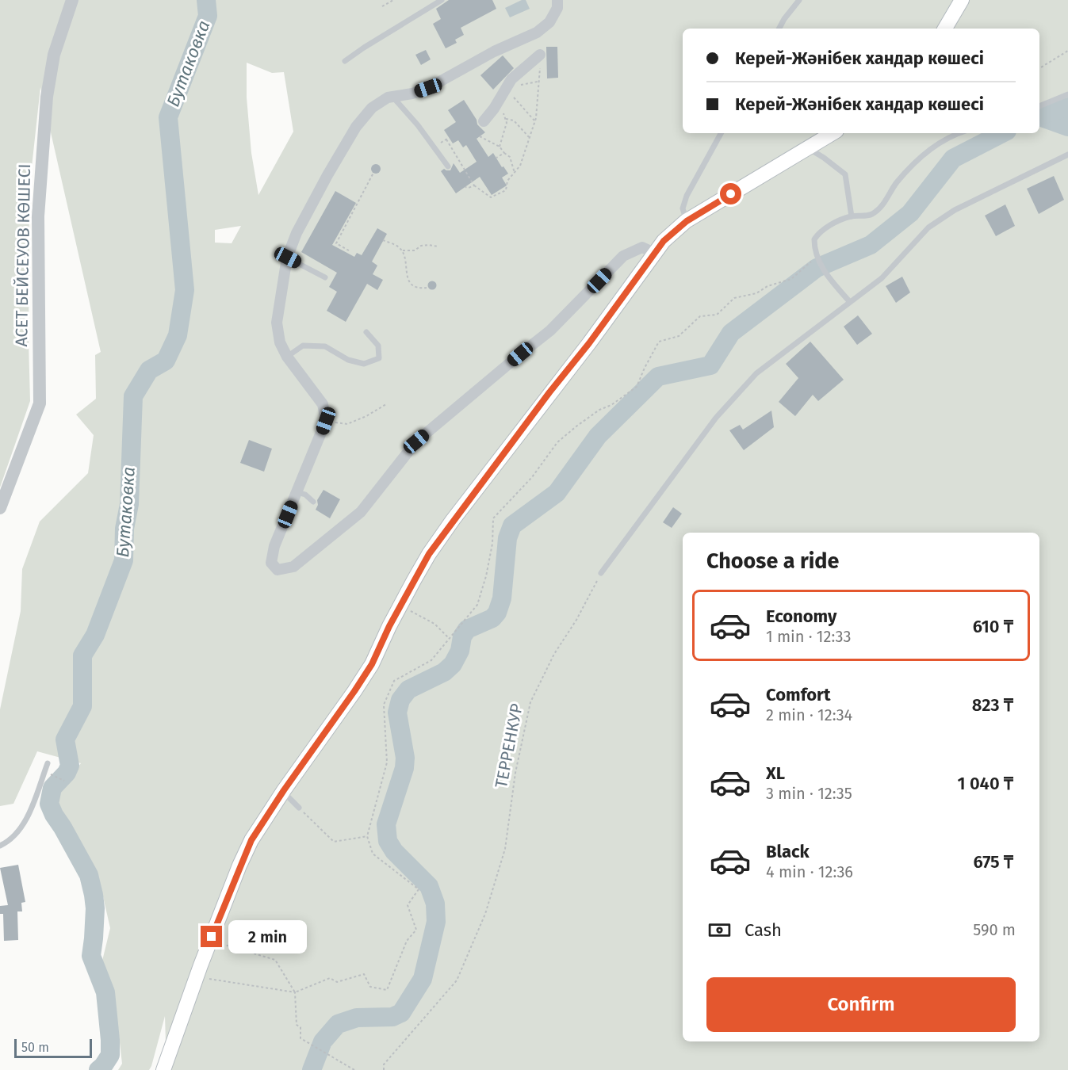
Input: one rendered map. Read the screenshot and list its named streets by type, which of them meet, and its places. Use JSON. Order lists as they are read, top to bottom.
{
  "streets": {
    "street": ["АСЕТ БЕЙСЕУОВ КӨШЕСІ"],
    "path": ["ТЕРРЕНКУР"]
  },
  "water": ["Бутаковка"],
  "scale_bar": "50 m",
  "page": {
    "banner": ["Керей-Жәнібек хандар көшесі", "Керей-Жәнібек хандар көшесі"],
    "heading": "Choose a ride",
    "list": [
      {
        "name": "Economy",
        "note": "1 min · 12:33",
        "value": "610 ₸"
      },
      {
        "name": "Comfort",
        "note": "2 min · 12:34",
        "value": "823 ₸"
      },
      {
        "name": "XL",
        "note": "3 min · 12:35",
        "value": "1 040 ₸"
      },
      {
        "name": "Black",
        "note": "4 min · 12:36",
        "value": "675 ₸"
      }
    ],
    "pay": ["Cash", "590 m"],
    "bubble": "2 min",
    "buttons": "Confirm",
    "scale": "50 m"
  }
}
